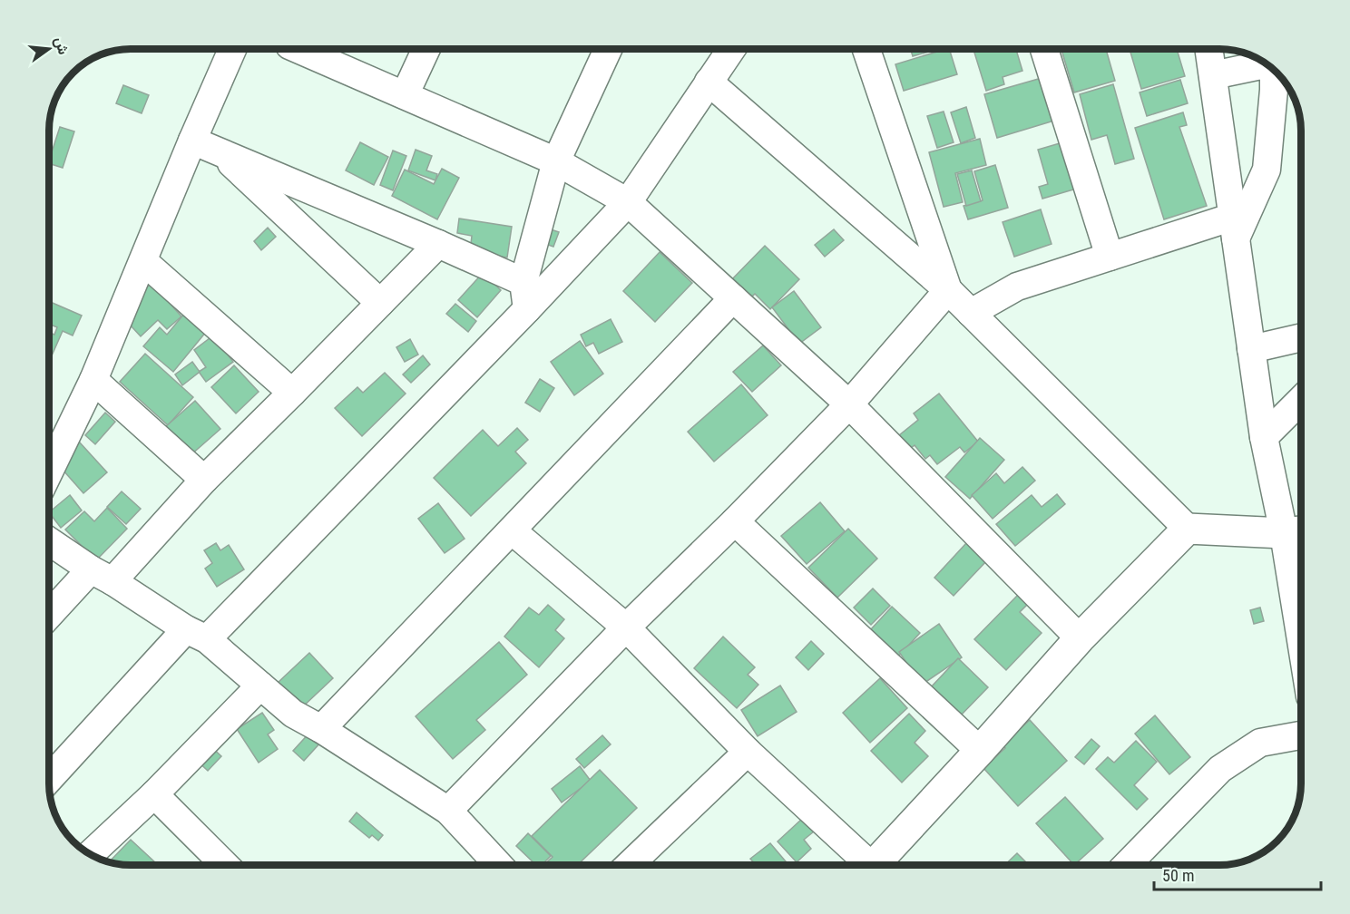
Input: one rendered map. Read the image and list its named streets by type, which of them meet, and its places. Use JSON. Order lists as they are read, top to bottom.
{
  "scale_bar": "50 m",
  "north": "right"
}
